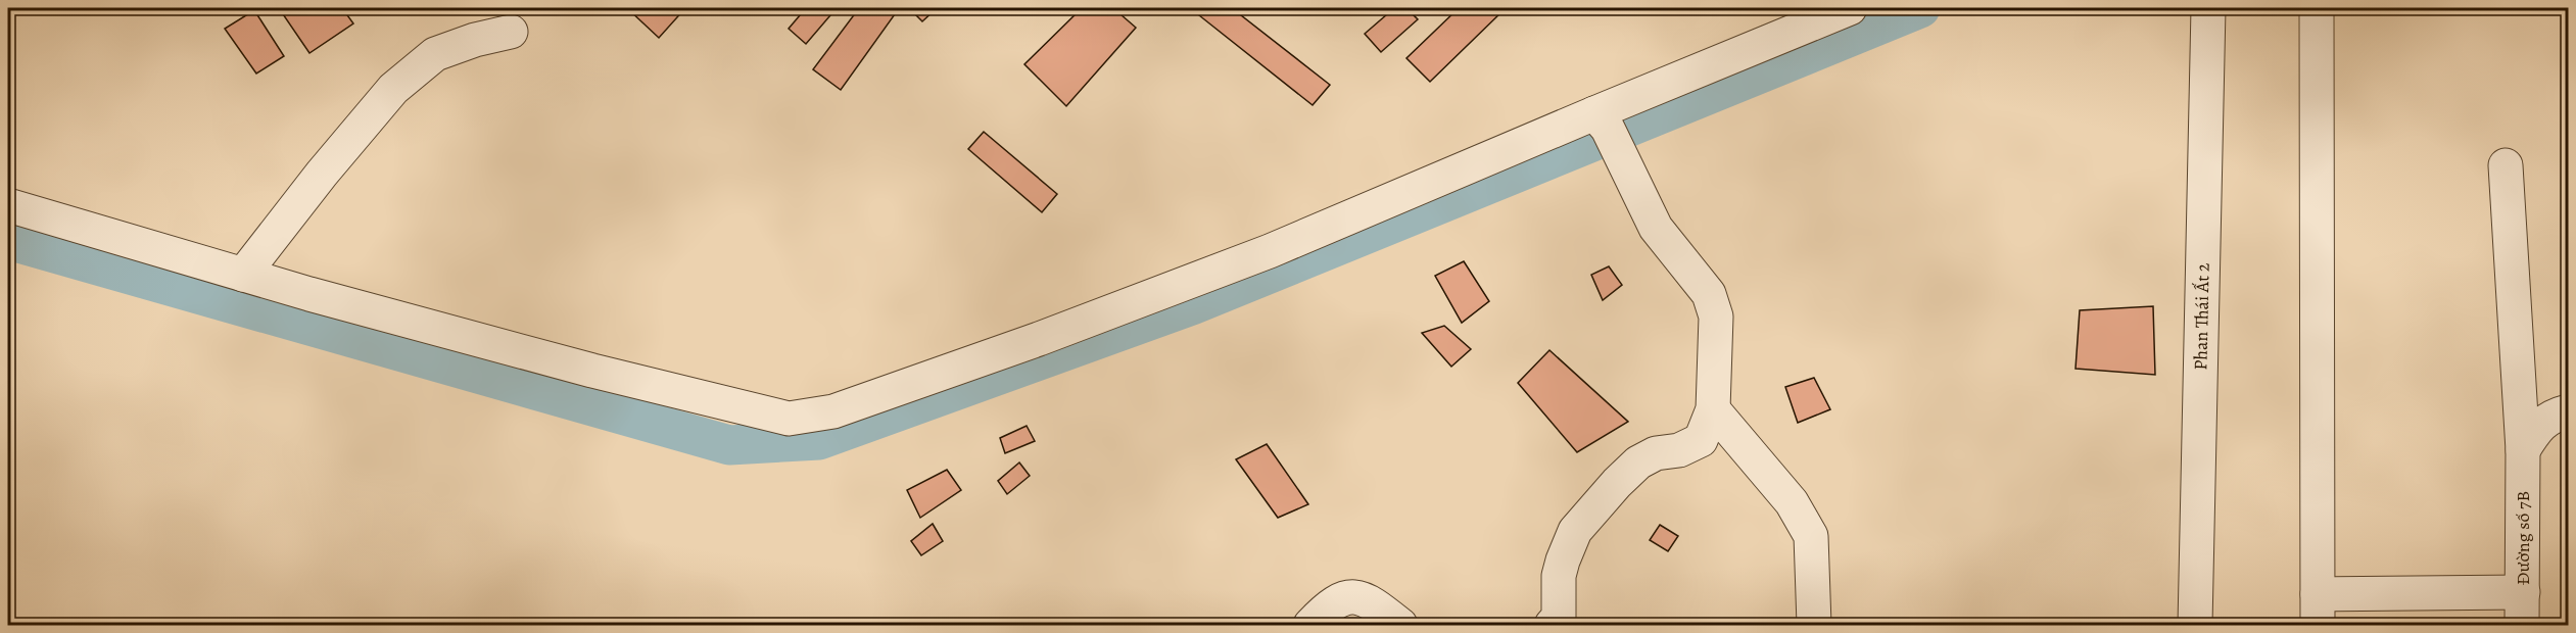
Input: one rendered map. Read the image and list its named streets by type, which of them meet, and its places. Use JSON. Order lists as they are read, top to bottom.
{
  "streets": {
    "street": ["Phan Thái Ất 2", "Đường số 7B"]
  }
}
